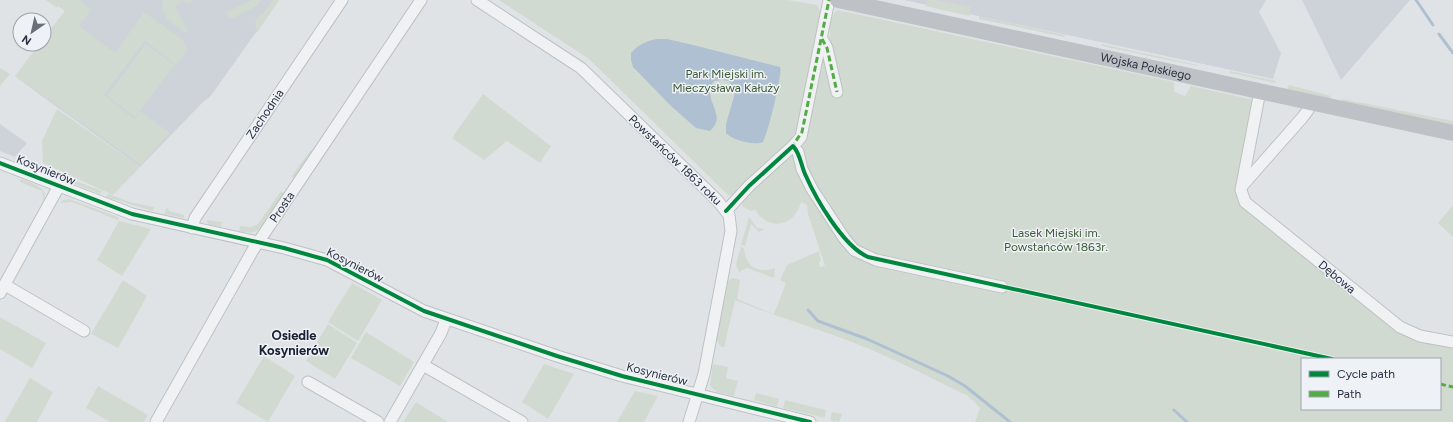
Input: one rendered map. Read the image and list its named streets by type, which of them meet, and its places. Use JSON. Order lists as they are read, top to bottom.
{
  "streets": {
    "street": [
      "Wojska Polskiego",
      "Zachodnia",
      "Powstańców 1863 roku",
      "Kosynierów",
      "Prosta",
      "Dębowa"
    ]
  },
  "crossings": [
    ["Wojska Polskiego", "Dębowa"],
    ["Zachodnia", "Kosynierów"],
    ["Powstańców 1863 roku", "Kosynierów"],
    ["Kosynierów", "Prosta"]
  ],
  "districts": ["Osiedle Kosynierów"],
  "parks": ["Park Miejski im. Mieczysława Kałuży", "Lasek Miejski im. Powstańców 1863r."],
  "legend": ["Cycle path", "Path"],
  "north": "bottom left"
}
